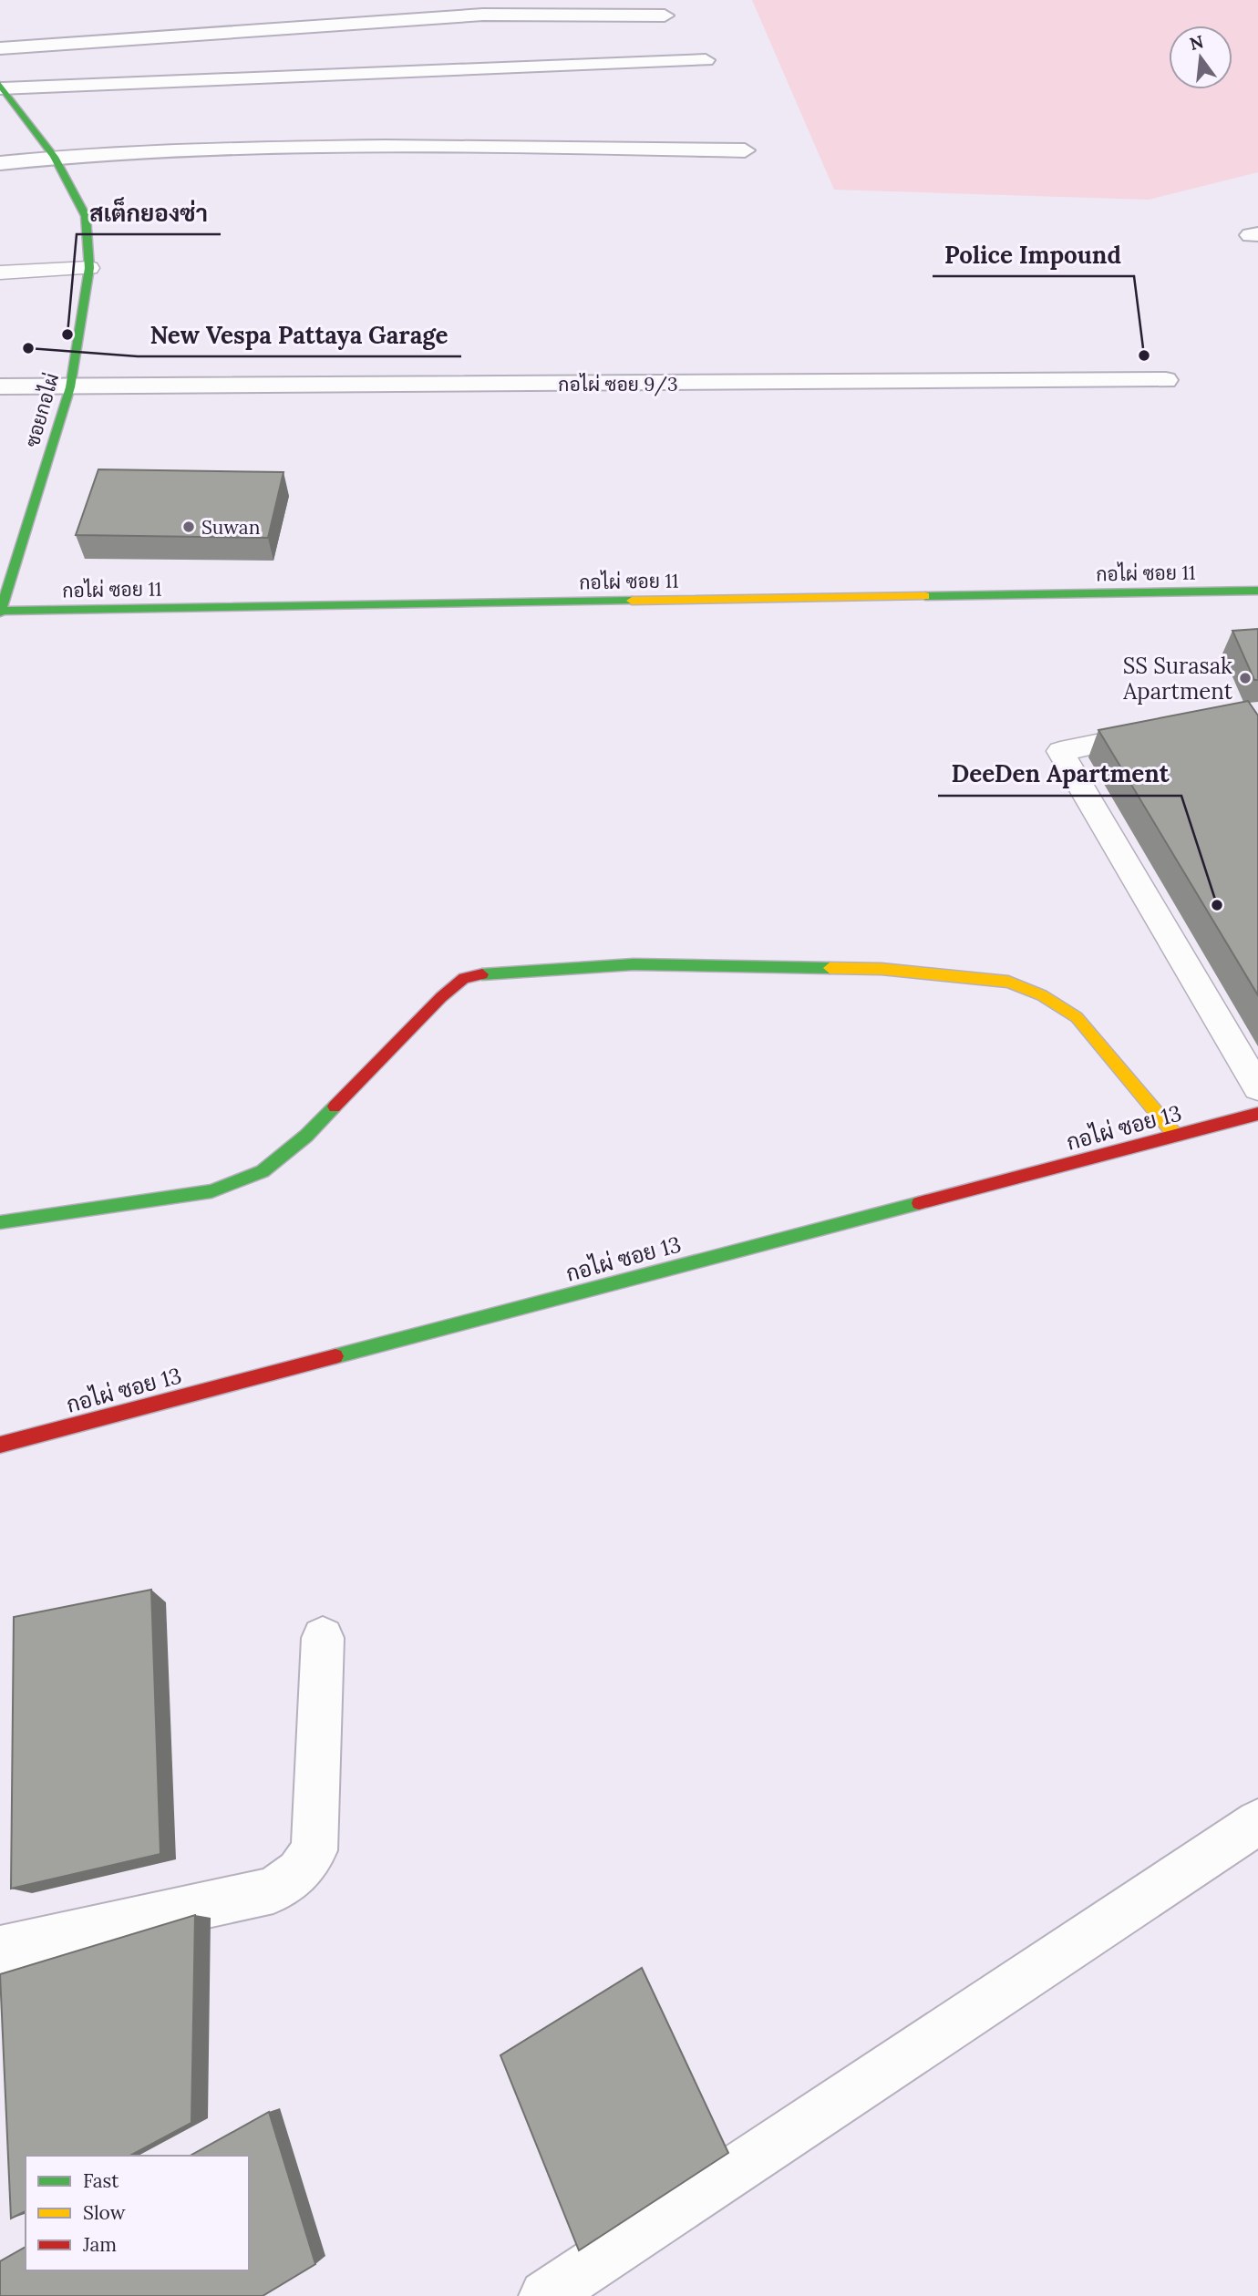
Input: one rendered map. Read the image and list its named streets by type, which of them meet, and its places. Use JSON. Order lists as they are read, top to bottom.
{
  "streets": {
    "street": [
      "กอไผ่ ซอย 9/3",
      "ซอยกอไผ่",
      "กอไผ่ ซอย 11",
      "กอไผ่ ซอย 13"
    ]
  },
  "crossings": [
    ["กอไผ่ ซอย 9/3", "ซอยกอไผ่"],
    ["ซอยกอไผ่", "กอไผ่ ซอย 11"]
  ],
  "places": [
    "สเต็กยองซ่า",
    "New Vespa Pattaya Garage",
    "Police Impound",
    "Suwan",
    "SS Surasak Apartment",
    "DeeDen Apartment"
  ],
  "legend": ["Fast", "Slow", "Jam"],
  "north": "top"
}
